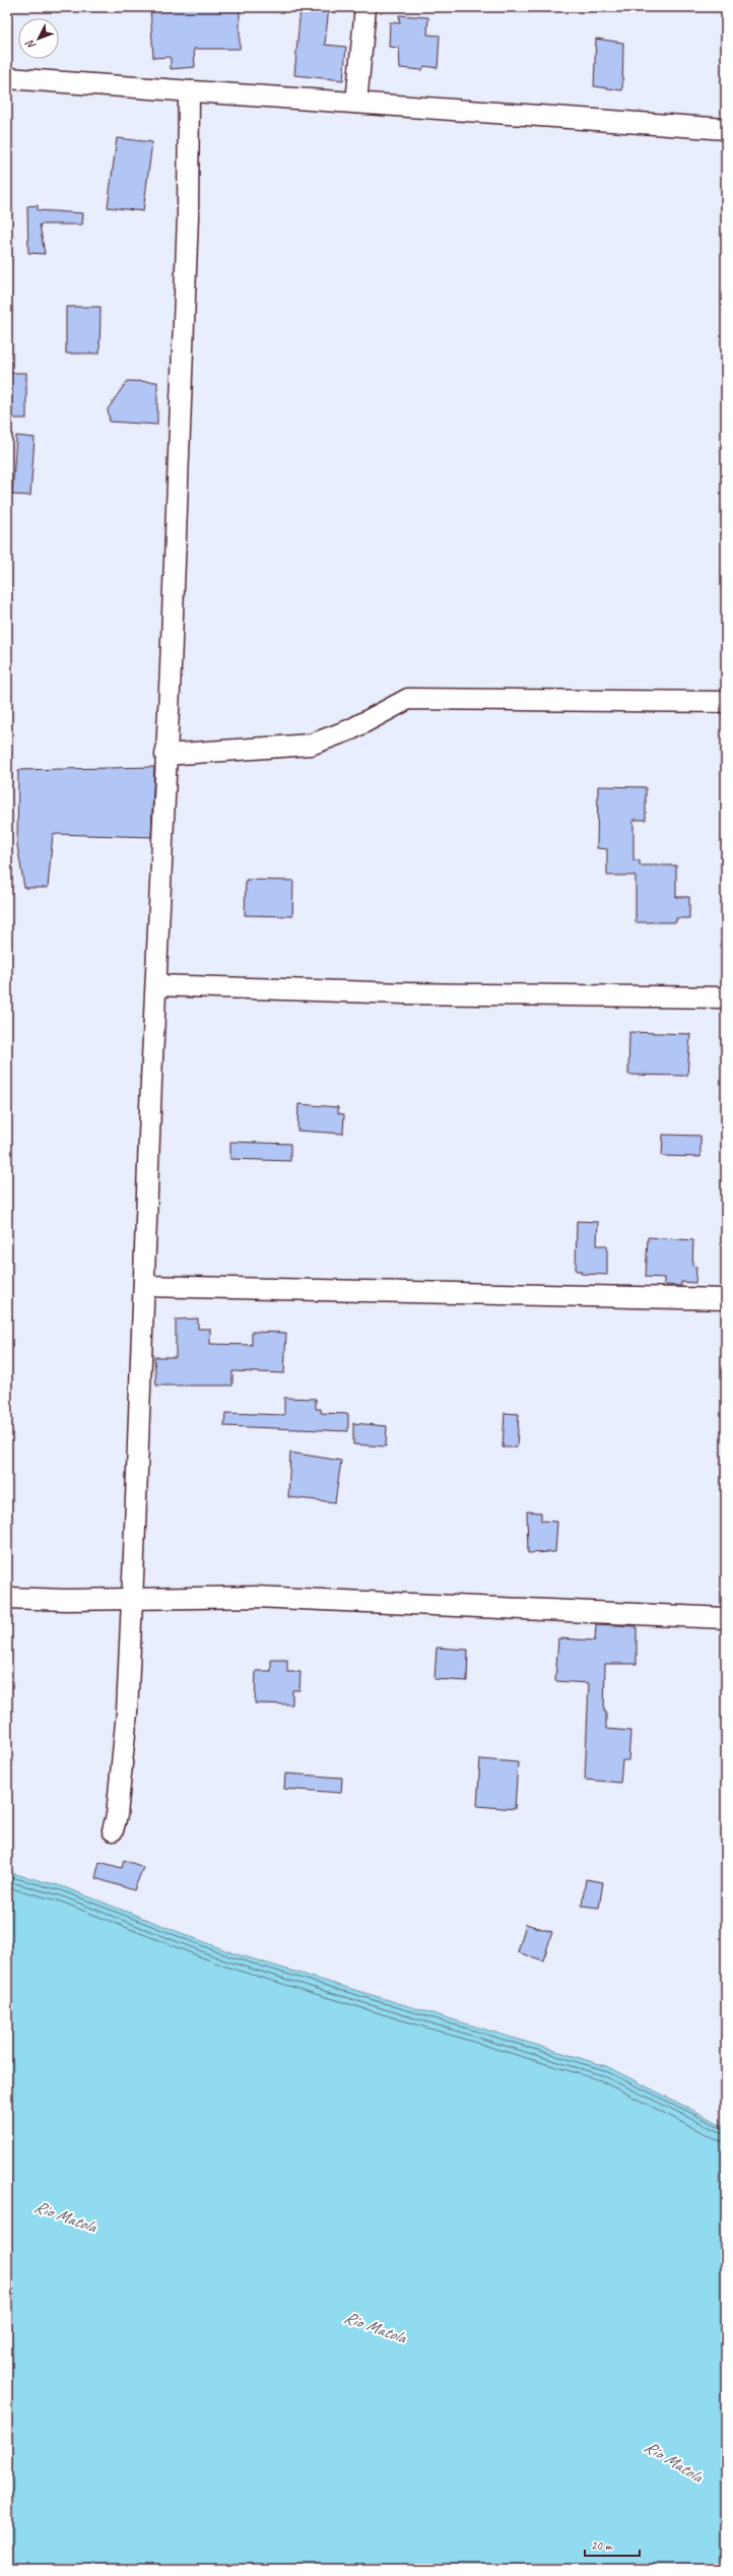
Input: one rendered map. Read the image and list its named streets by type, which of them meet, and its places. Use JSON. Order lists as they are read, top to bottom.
{
  "water": ["Rio Matola"],
  "scale_bar": "20 m",
  "north": "bottom left"
}
